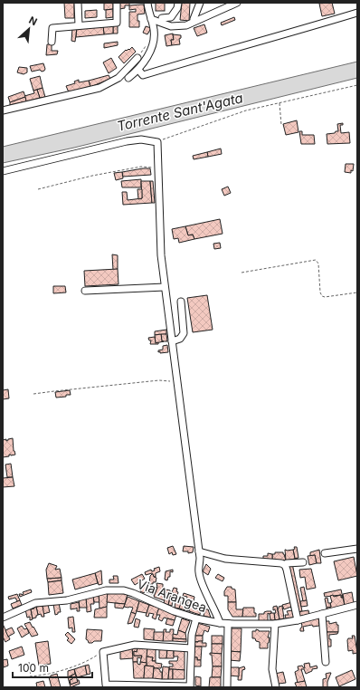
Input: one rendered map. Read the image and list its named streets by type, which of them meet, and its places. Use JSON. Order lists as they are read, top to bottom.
{
  "streets": {
    "street": ["Via Arangea"]
  },
  "water": ["Torrente Sant'Agata"],
  "scale_bar": "100 m",
  "north": "top right"
}
